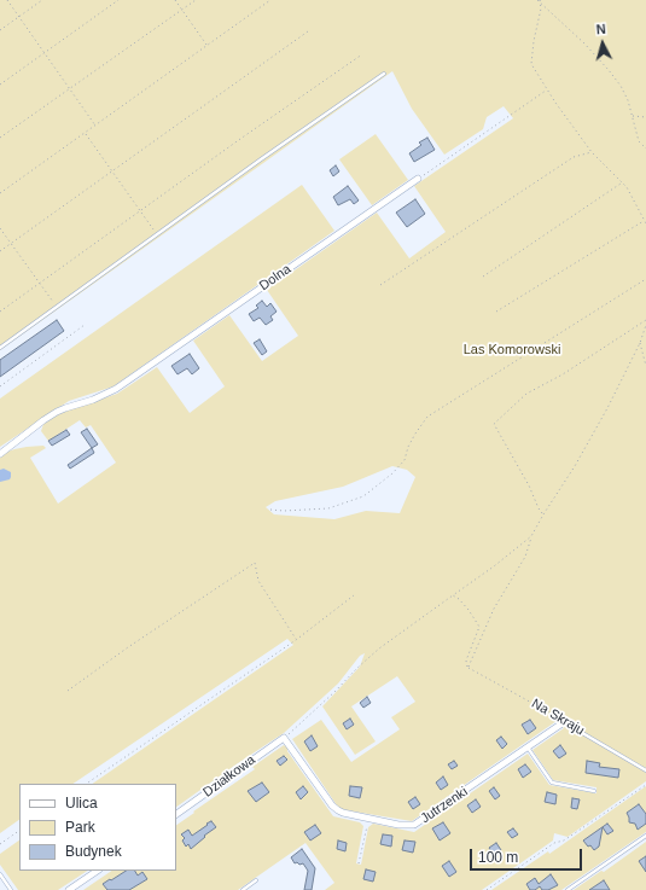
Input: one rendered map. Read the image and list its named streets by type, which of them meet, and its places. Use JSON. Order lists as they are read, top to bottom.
{
  "streets": {
    "street": ["Dolna", "Działkowa", "Jutrzenki"],
    "lane": ["Na Skraju"]
  },
  "crossings": [
    ["Na Skraju", "Jutrzenki"],
    ["Działkowa", "Jutrzenki"]
  ],
  "parks": ["Las Komorowski"],
  "legend": ["Ulica", "Park", "Budynek"],
  "scale_bar": "100 m",
  "north": "top"
}
